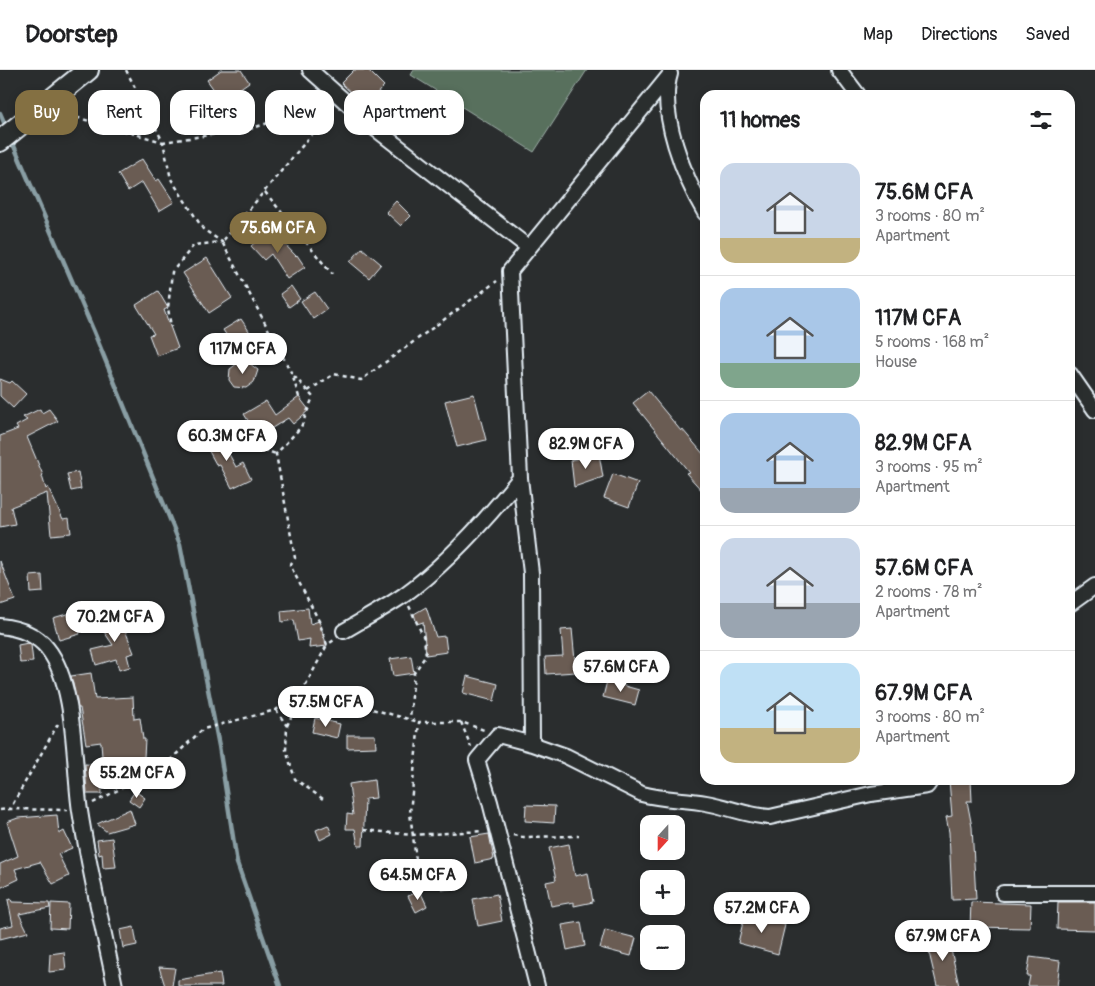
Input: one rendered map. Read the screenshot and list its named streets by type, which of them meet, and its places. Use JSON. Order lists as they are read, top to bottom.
{
  "north": "bottom",
  "page": {
    "header": "Doorstep",
    "nav": ["Map", "Directions", "Saved"],
    "chip": [
      "Buy",
      "Rent",
      "Filters",
      "New",
      "Apartment"
    ],
    "heading": "11 homes",
    "list": [
      {
        "name": "75.6M CFA",
        "note": "3 rooms · 80 m² · Apartment"
      },
      {
        "name": "117M CFA",
        "note": "5 rooms · 168 m² · House"
      },
      {
        "name": "82.9M CFA",
        "note": "3 rooms · 95 m² · Apartment"
      },
      {
        "name": "57.6M CFA",
        "note": "2 rooms · 78 m² · Apartment"
      },
      {
        "name": "67.9M CFA",
        "note": "3 rooms · 80 m² · Apartment"
      }
    ],
    "price": [
      "75.6M CFA",
      "117M CFA",
      "60.3M CFA",
      "82.9M CFA",
      "70.2M CFA",
      "57.6M CFA",
      "57.5M CFA",
      "55.2M CFA",
      "64.5M CFA",
      "57.2M CFA",
      "67.9M CFA"
    ],
    "map_buttons": ["+", "−"]
  }
}
